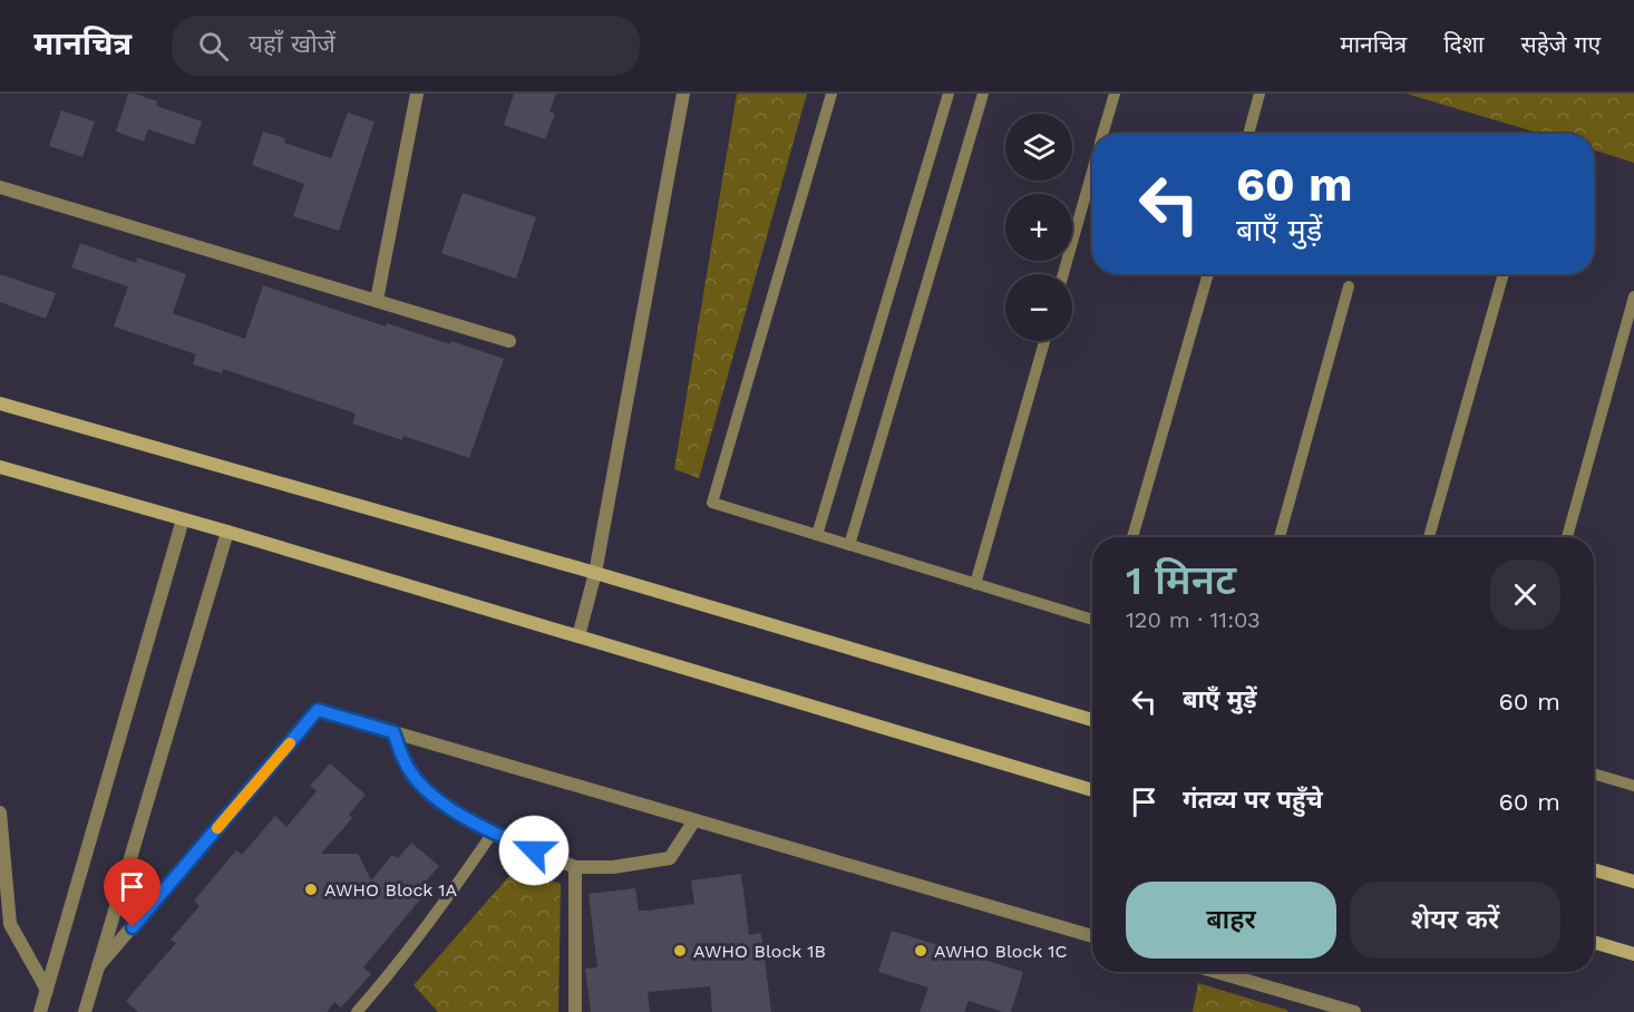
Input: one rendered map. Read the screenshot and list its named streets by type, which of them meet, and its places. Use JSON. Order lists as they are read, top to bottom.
{
  "places": ["AWHO Block 1A", "AWHO Block 1B", "AWHO Block 1C"],
  "page": {
    "header": "मानचित्र",
    "search": "यहाँ खोजें",
    "nav": ["मानचित्र", "दिशा", "सहेजे गए"],
    "map_buttons": ["+", "−"],
    "turn": ["60 m", "बाएँ मुड़ें"],
    "heading": ["1 मिनट", "120 m · 11:03"],
    "list": [
      {
        "name": "बाएँ मुड़ें",
        "value": "60 m"
      },
      {
        "name": "गंतव्य पर पहुँचे",
        "value": "60 m"
      }
    ],
    "buttons": ["बाहर", "शेयर करें"]
  }
}
